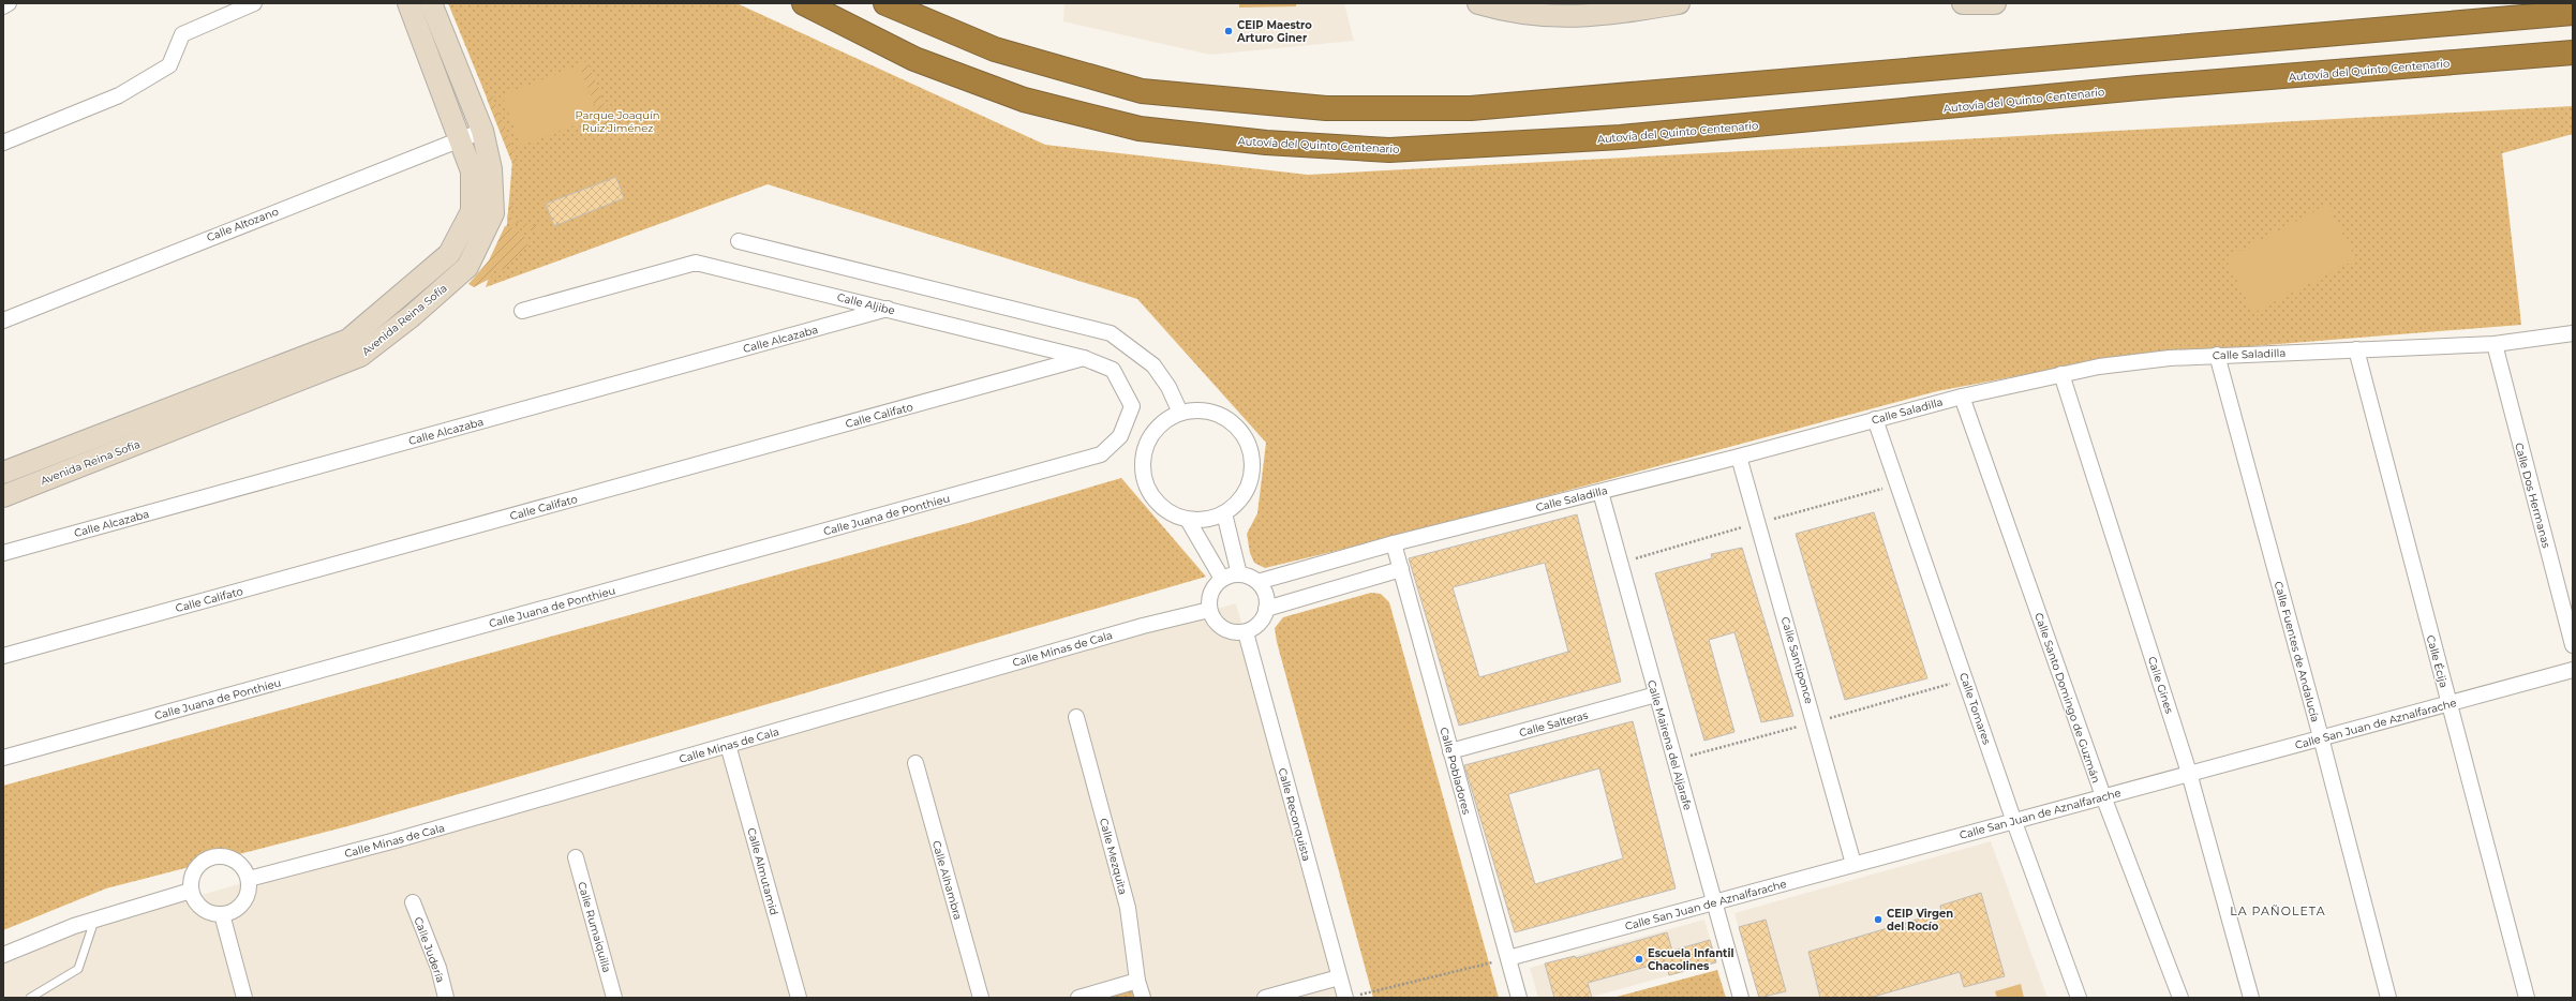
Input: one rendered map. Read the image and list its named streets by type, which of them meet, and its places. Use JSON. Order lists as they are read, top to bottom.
{
  "streets": {
    "highway": ["Autovía del Quinto Centenario"],
    "street": [
      "Calle Altozano",
      "Calle Aljibe",
      "Avenida Reina Sofía",
      "Calle Alcazaba",
      "Calle Saladilla",
      "Calle Califato",
      "Calle Dos Hermanas",
      "Calle Juana de Ponthieu",
      "Calle Minas de Cala",
      "Calle Fuentes de Andalucía",
      "Calle Santiponce",
      "Calle Écija",
      "Calle Gines",
      "Calle Santo Domingo de Guzmán",
      "Calle Tomares",
      "Calle Salteras",
      "Calle San Juan de Aznalfarache",
      "Calle Mairena del Aljarafe",
      "Calle Pobladores",
      "Calle Reconquista",
      "Calle Mezquita",
      "Calle Almutamid",
      "Calle Alhambra",
      "Calle Rumaiquilla",
      "Calle Judería"
    ]
  },
  "crossings": [
    ["Calle Altozano", "Avenida Reina Sofía"],
    ["Calle Aljibe", "Calle Alcazaba"],
    ["Calle Aljibe", "Calle Califato"],
    ["Calle Aljibe", "Calle Juana de Ponthieu"],
    ["Calle Saladilla", "Calle Dos Hermanas"],
    ["Calle Saladilla", "Calle Minas de Cala"],
    ["Calle Saladilla", "Calle Fuentes de Andalucía"],
    ["Calle Saladilla", "Calle Santiponce"],
    ["Calle Saladilla", "Calle Écija"],
    ["Calle Saladilla", "Calle Gines"],
    ["Calle Saladilla", "Calle Santo Domingo de Guzmán"],
    ["Calle Saladilla", "Calle Tomares"],
    ["Calle Saladilla", "Calle Mairena del Aljarafe"],
    ["Calle Saladilla", "Calle Pobladores"],
    ["Calle Saladilla", "Calle Reconquista"],
    ["Calle Minas de Cala", "Calle Reconquista"],
    ["Calle Minas de Cala", "Calle Almutamid"],
    ["Calle Fuentes de Andalucía", "Calle San Juan de Aznalfarache"],
    ["Calle Santiponce", "Calle San Juan de Aznalfarache"],
    ["Calle Écija", "Calle San Juan de Aznalfarache"],
    ["Calle Gines", "Calle San Juan de Aznalfarache"],
    ["Calle Santo Domingo de Guzmán", "Calle San Juan de Aznalfarache"],
    ["Calle Tomares", "Calle San Juan de Aznalfarache"],
    ["Calle Salteras", "Calle Mairena del Aljarafe"],
    ["Calle Salteras", "Calle Pobladores"],
    ["Calle San Juan de Aznalfarache", "Calle Mairena del Aljarafe"],
    ["Calle San Juan de Aznalfarache", "Calle Pobladores"]
  ],
  "districts": ["LA PAÑOLETA"],
  "parks": ["Parque Joaquín Ruiz Jiménez"],
  "places": ["CEIP Maestro Arturo Giner", "CEIP Virgen del Rocío", "Escuela Infantil Chacolines"]
}
